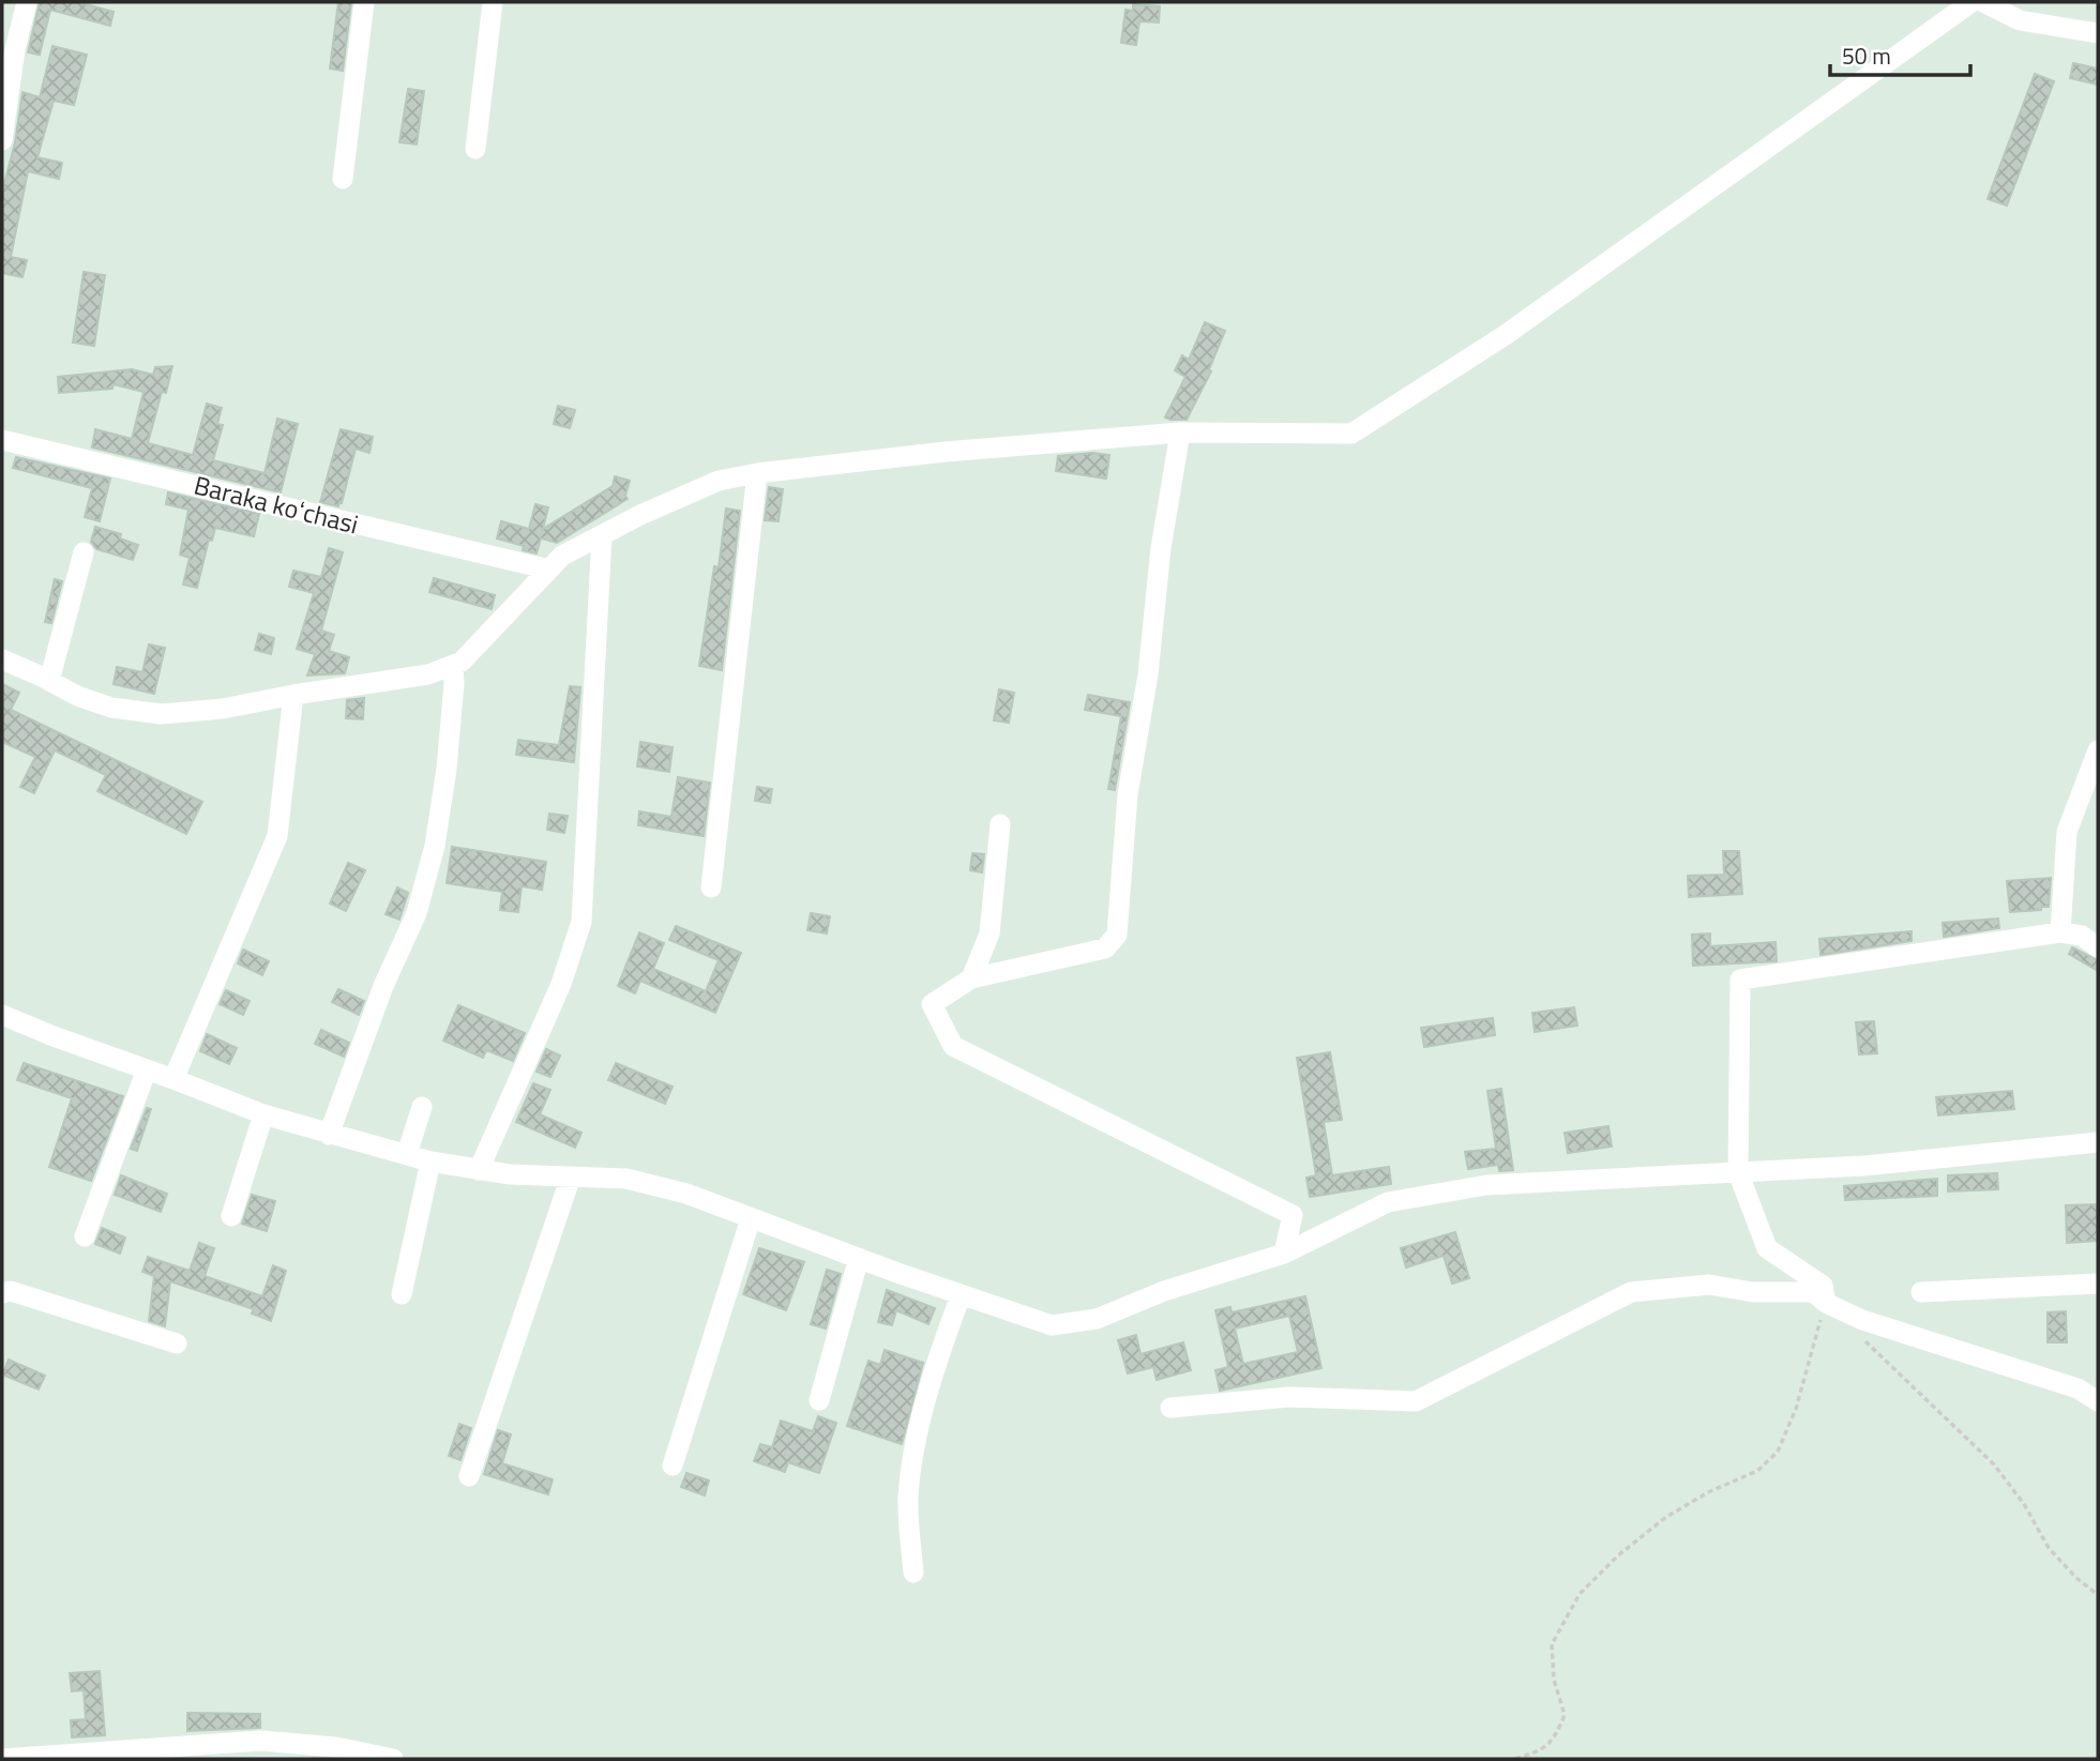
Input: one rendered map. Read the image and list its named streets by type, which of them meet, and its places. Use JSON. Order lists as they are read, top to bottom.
{
  "streets": {
    "street": ["Baraka koʻchasi"]
  },
  "scale_bar": "50 m"
}
